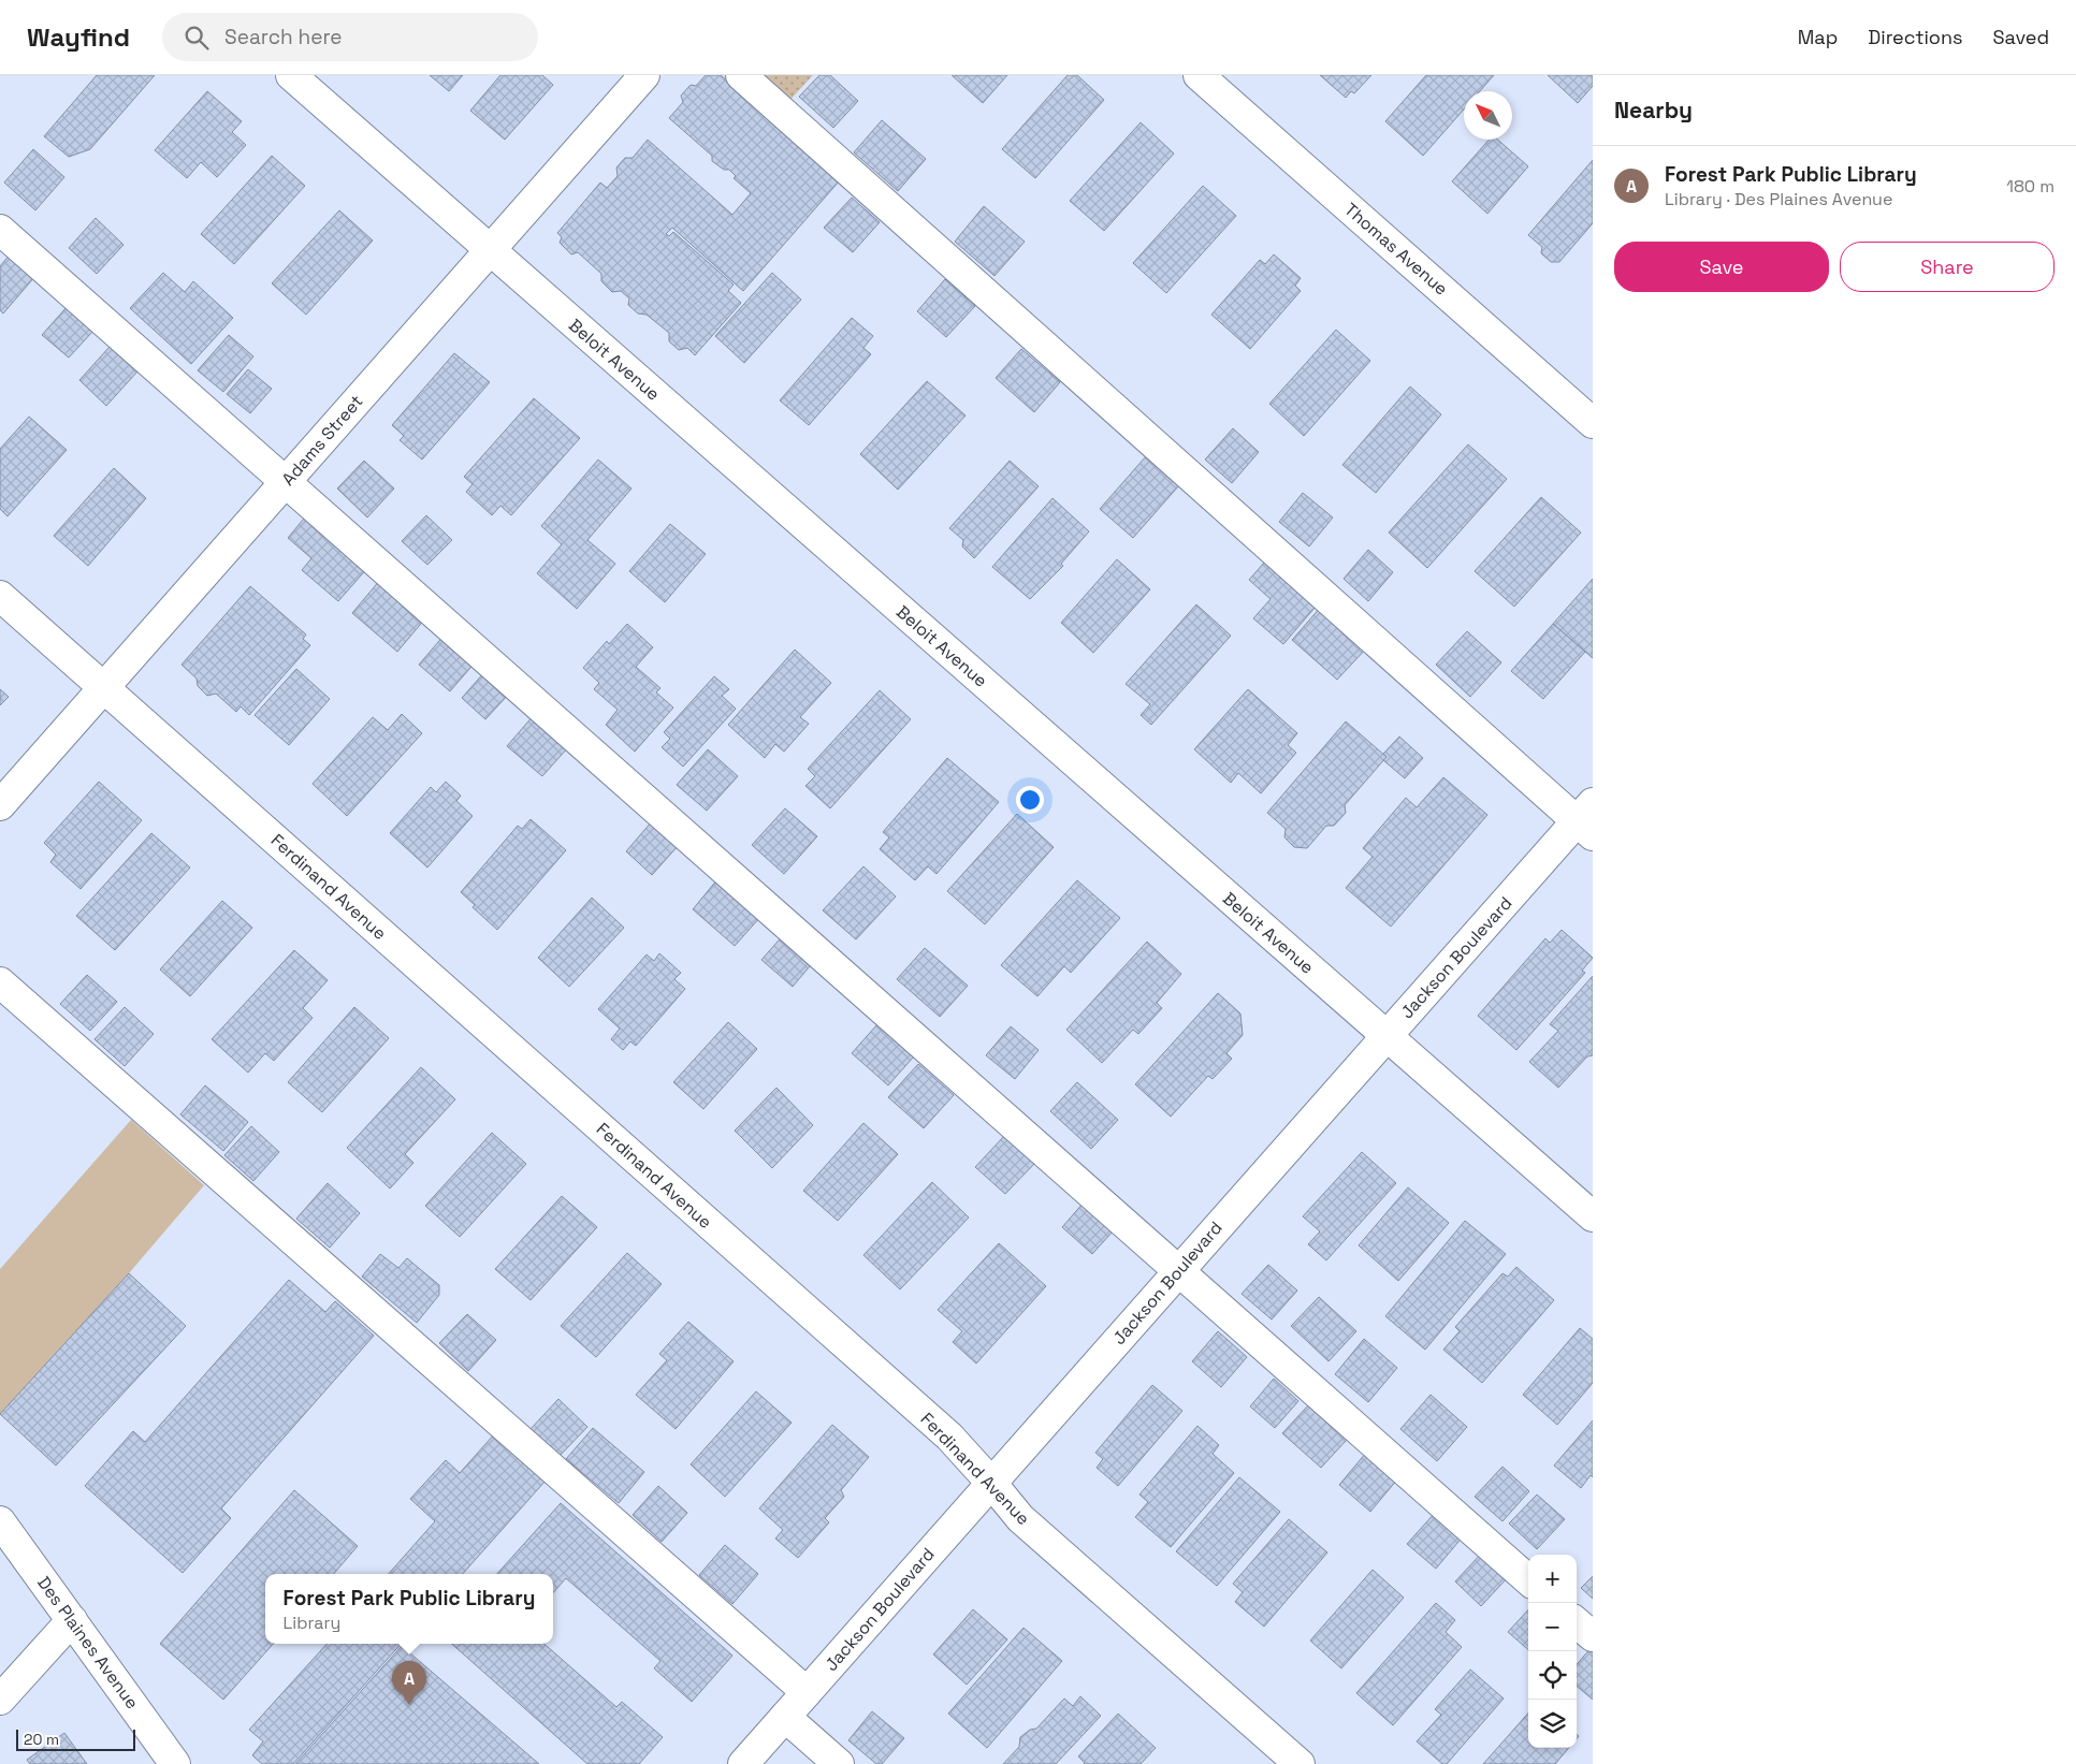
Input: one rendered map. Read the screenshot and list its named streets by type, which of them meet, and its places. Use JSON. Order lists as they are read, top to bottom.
{
  "streets": {
    "street": [
      "Thomas Avenue",
      "Beloit Avenue",
      "Adams Street",
      "Ferdinand Avenue",
      "Jackson Boulevard",
      "Des Plaines Avenue"
    ]
  },
  "crossings": [
    ["Beloit Avenue", "Adams Street"],
    ["Beloit Avenue", "Jackson Boulevard"],
    ["Adams Street", "Ferdinand Avenue"],
    ["Ferdinand Avenue", "Jackson Boulevard"]
  ],
  "scale_bar": "20 m",
  "north": "top left",
  "page": {
    "header": "Wayfind",
    "search": "Search here",
    "nav": ["Map", "Directions", "Saved"],
    "heading": "Nearby",
    "list": [
      {
        "mark": "A",
        "name": "Forest Park Public Library",
        "note": "Library · Des Plaines Avenue",
        "value": "180 m"
      }
    ],
    "buttons": ["Save", "Share"],
    "map_buttons": ["+", "−"],
    "popup": ["Forest Park Public Library", "Library"],
    "pins": "A",
    "scale": "20 m"
  }
}
